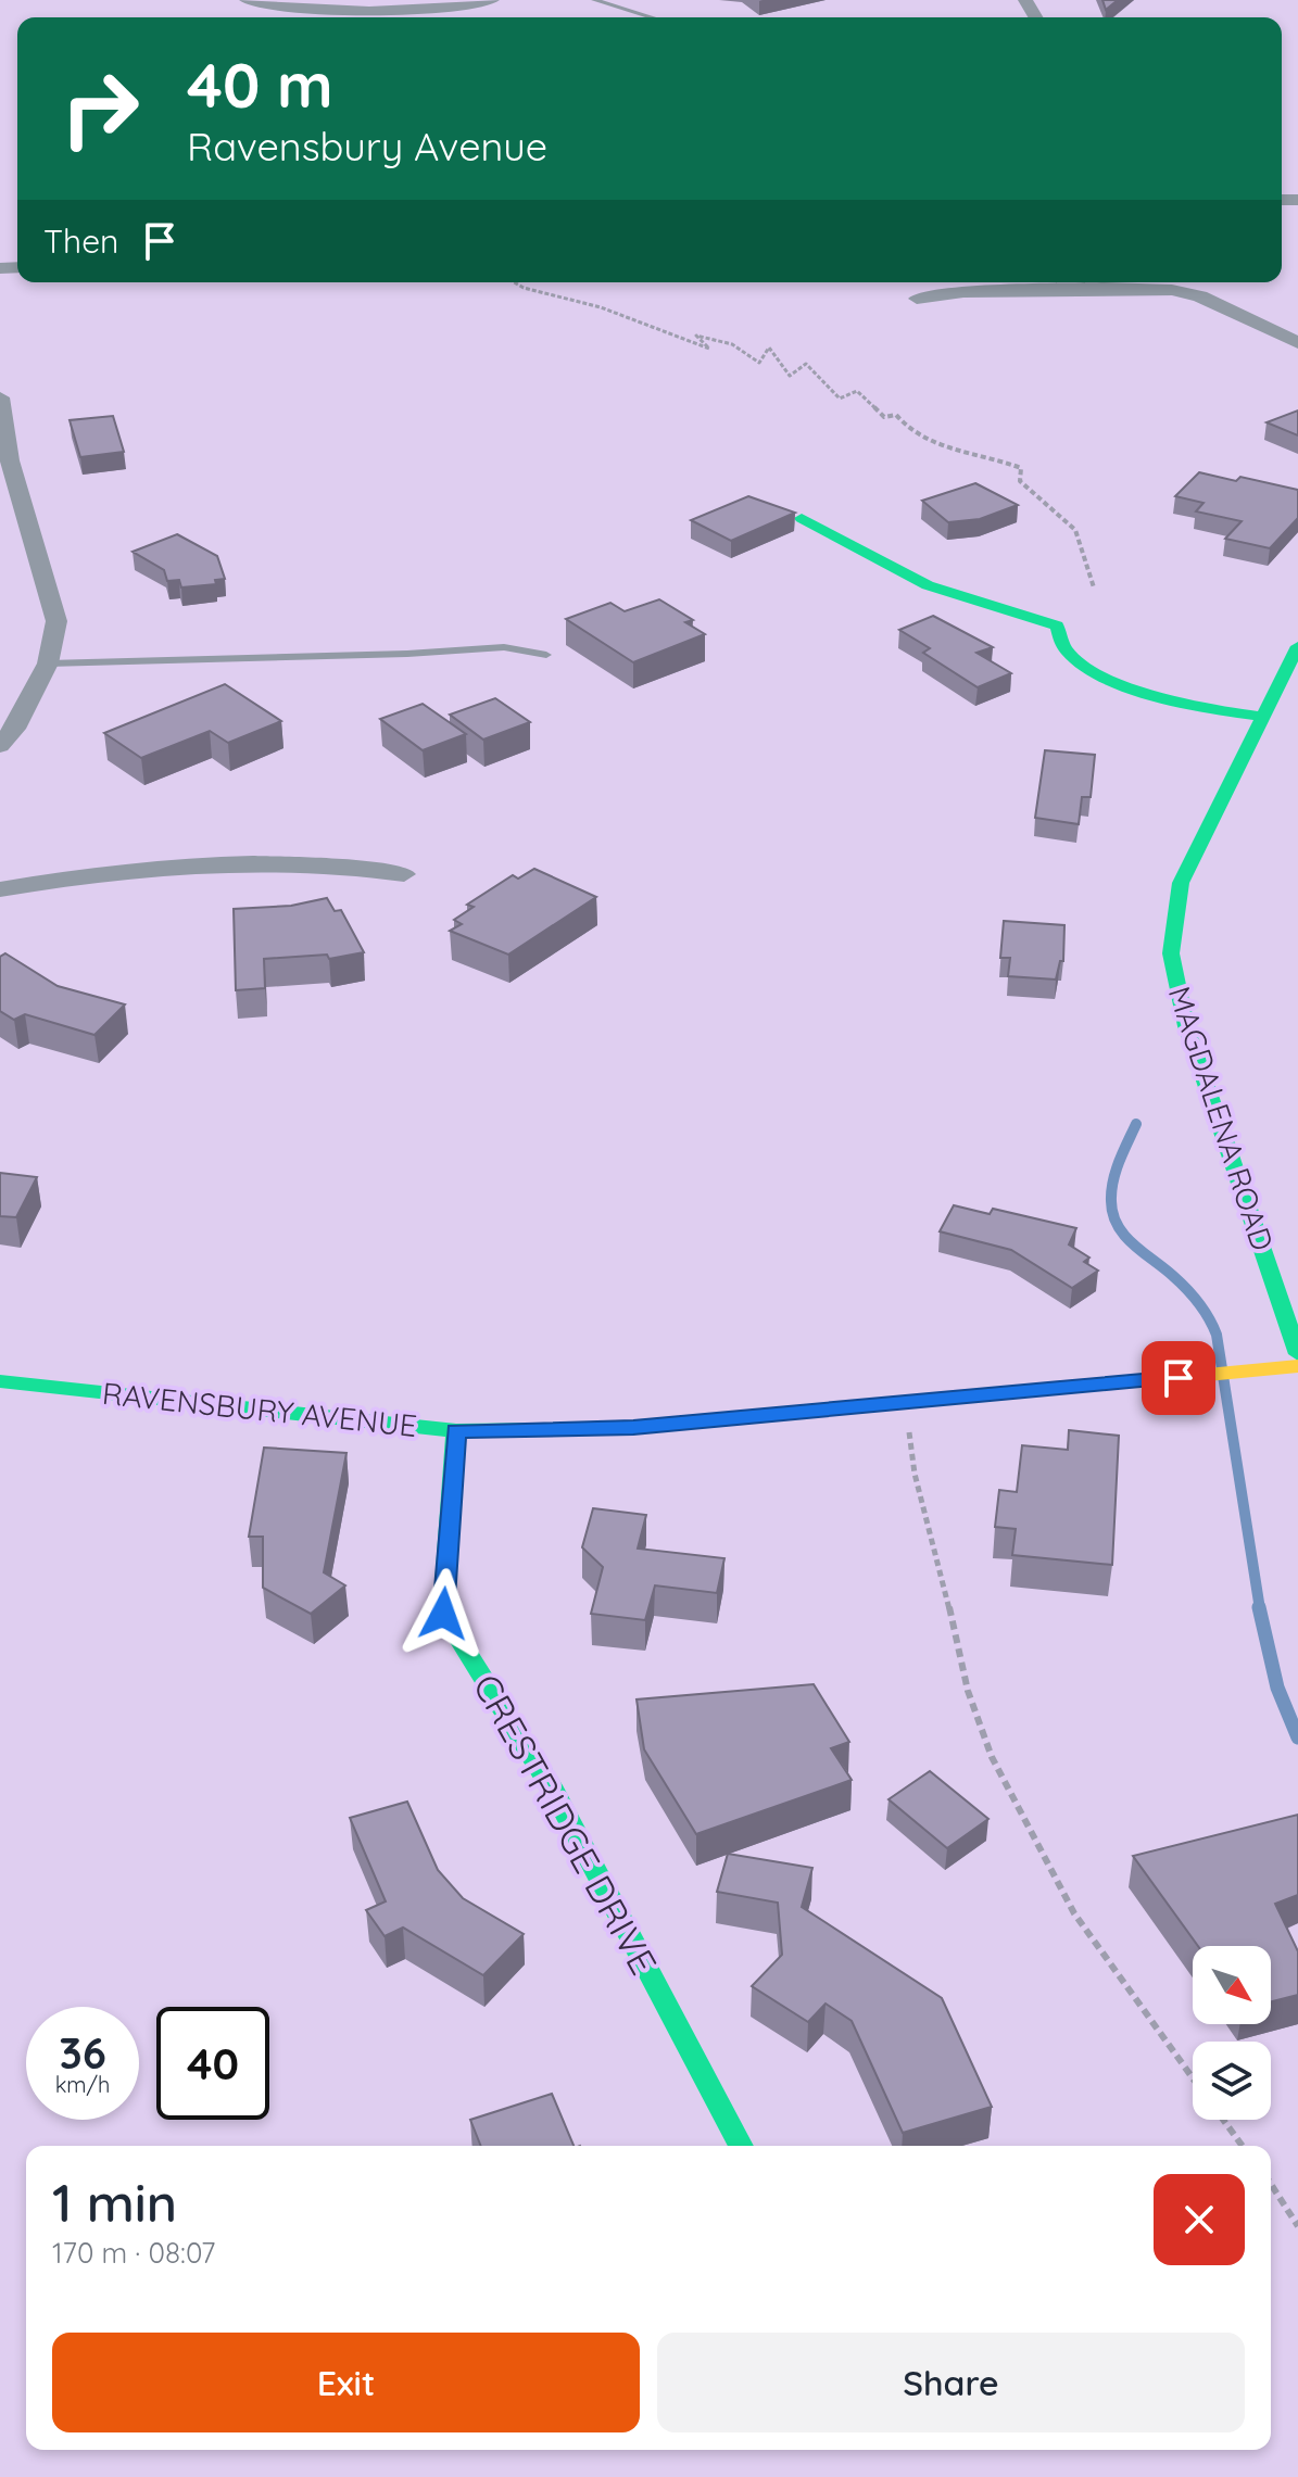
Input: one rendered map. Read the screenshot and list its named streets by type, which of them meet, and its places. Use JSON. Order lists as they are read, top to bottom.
{
  "streets": {
    "street": ["MAGDALENA ROAD", "RAVENSBURY AVENUE", "CRESTRIDGE DRIVE"]
  },
  "crossings": [
    ["RAVENSBURY AVENUE", "CRESTRIDGE DRIVE"]
  ],
  "north": "bottom right",
  "page": {
    "turn": ["40 m", "Ravensbury Avenue"],
    "then": "Then",
    "speed": "36 km/h",
    "limit": "40",
    "heading": ["1 min", "170 m · 08:07"],
    "buttons": ["Exit", "Share"]
  }
}
